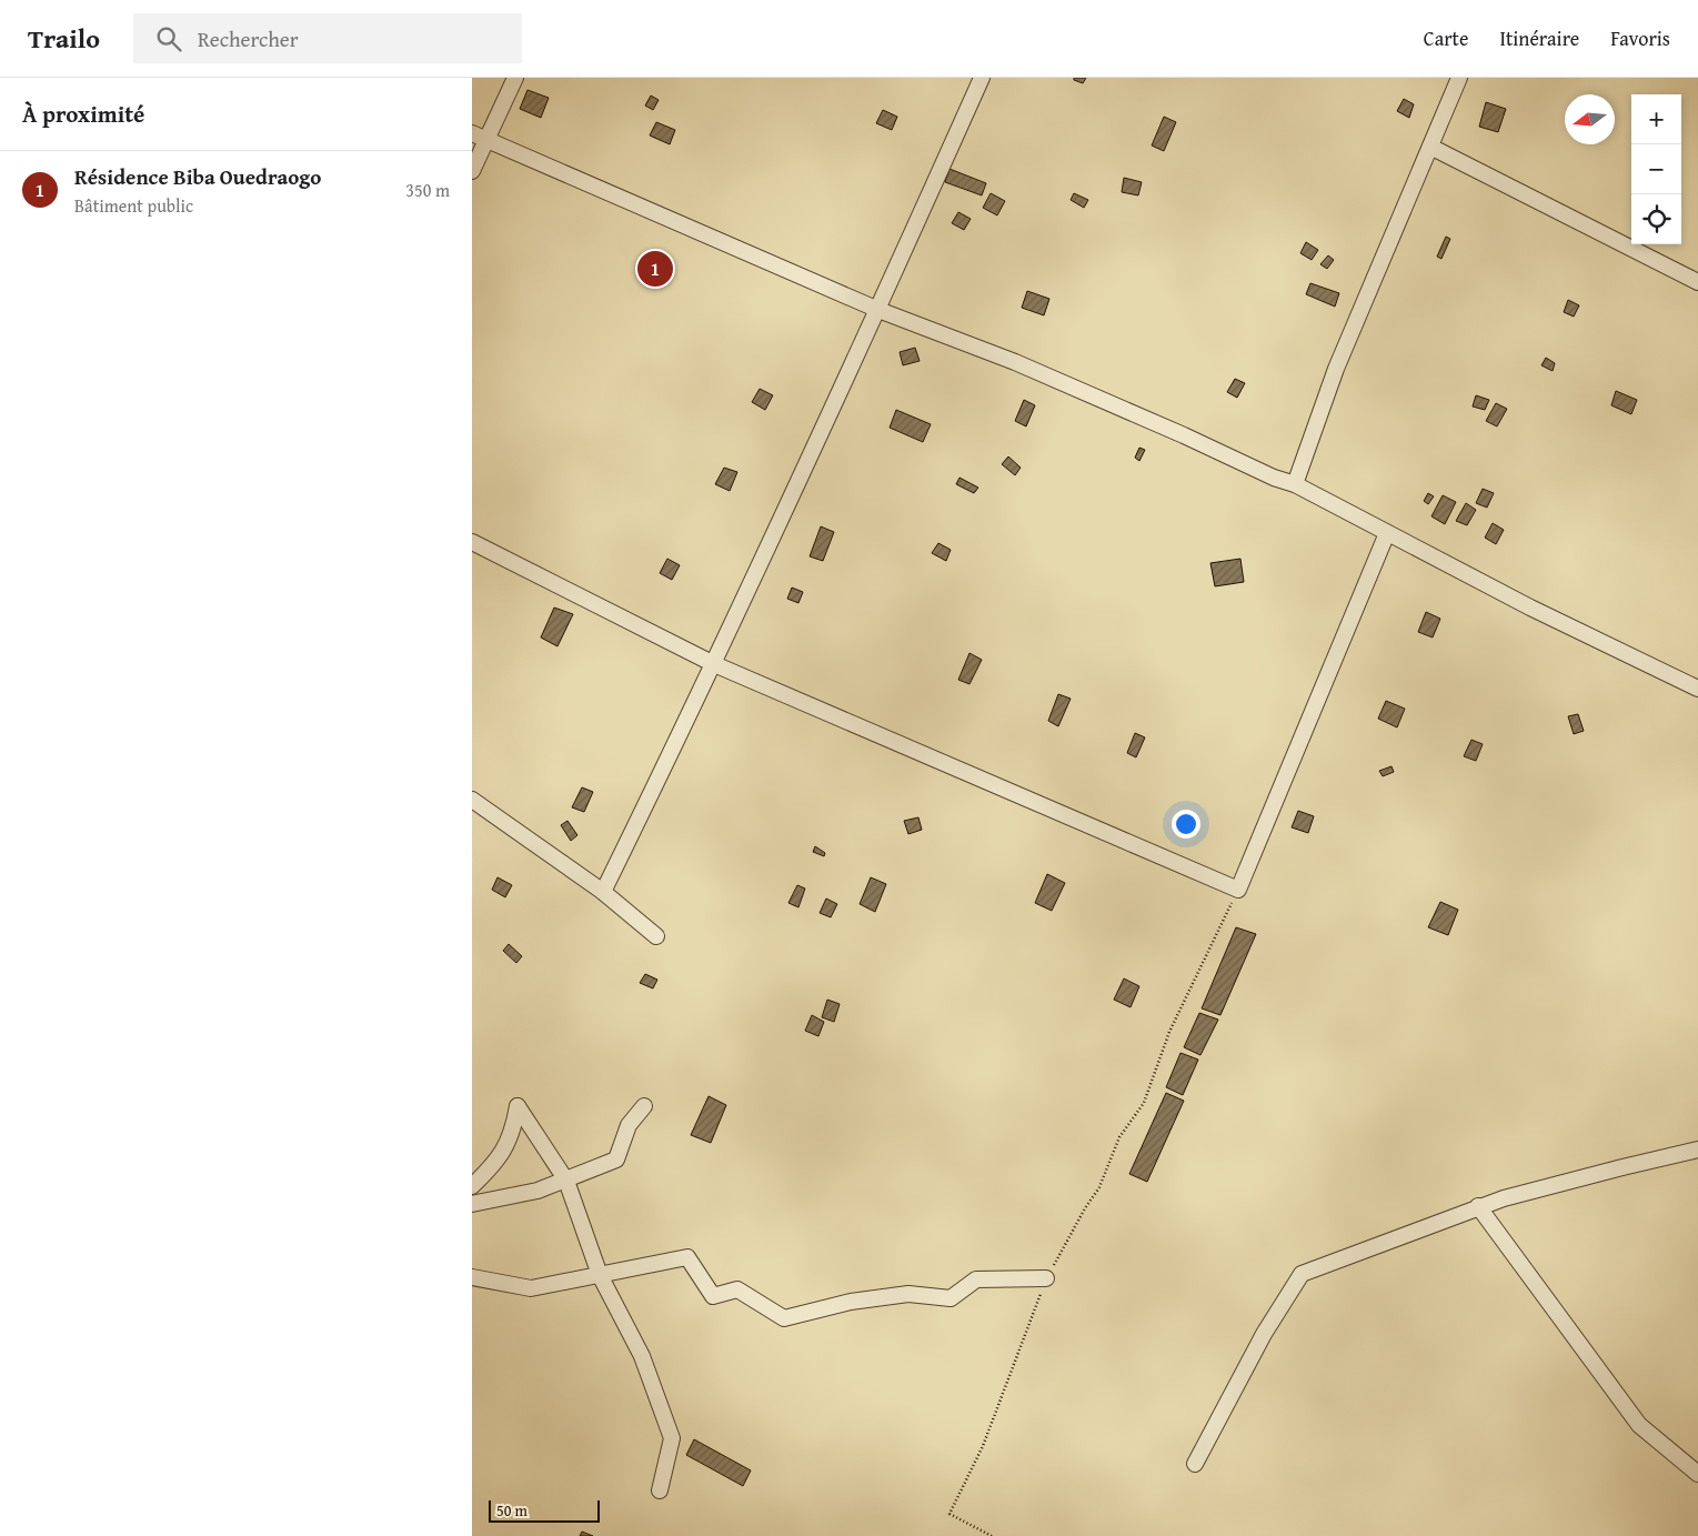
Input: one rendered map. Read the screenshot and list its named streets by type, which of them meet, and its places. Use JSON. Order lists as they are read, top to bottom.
{
  "scale_bar": "50 m",
  "north": "left",
  "page": {
    "header": "Trailo",
    "search": "Rechercher",
    "nav": ["Carte", "Itinéraire", "Favoris"],
    "heading": "À proximité",
    "map_buttons": ["+", "−"],
    "list": [
      {
        "mark": "1",
        "name": "Résidence Biba Ouedraogo",
        "note": "Bâtiment public",
        "value": "350 m"
      }
    ],
    "pins": "1",
    "scale": "50 m"
  }
}
